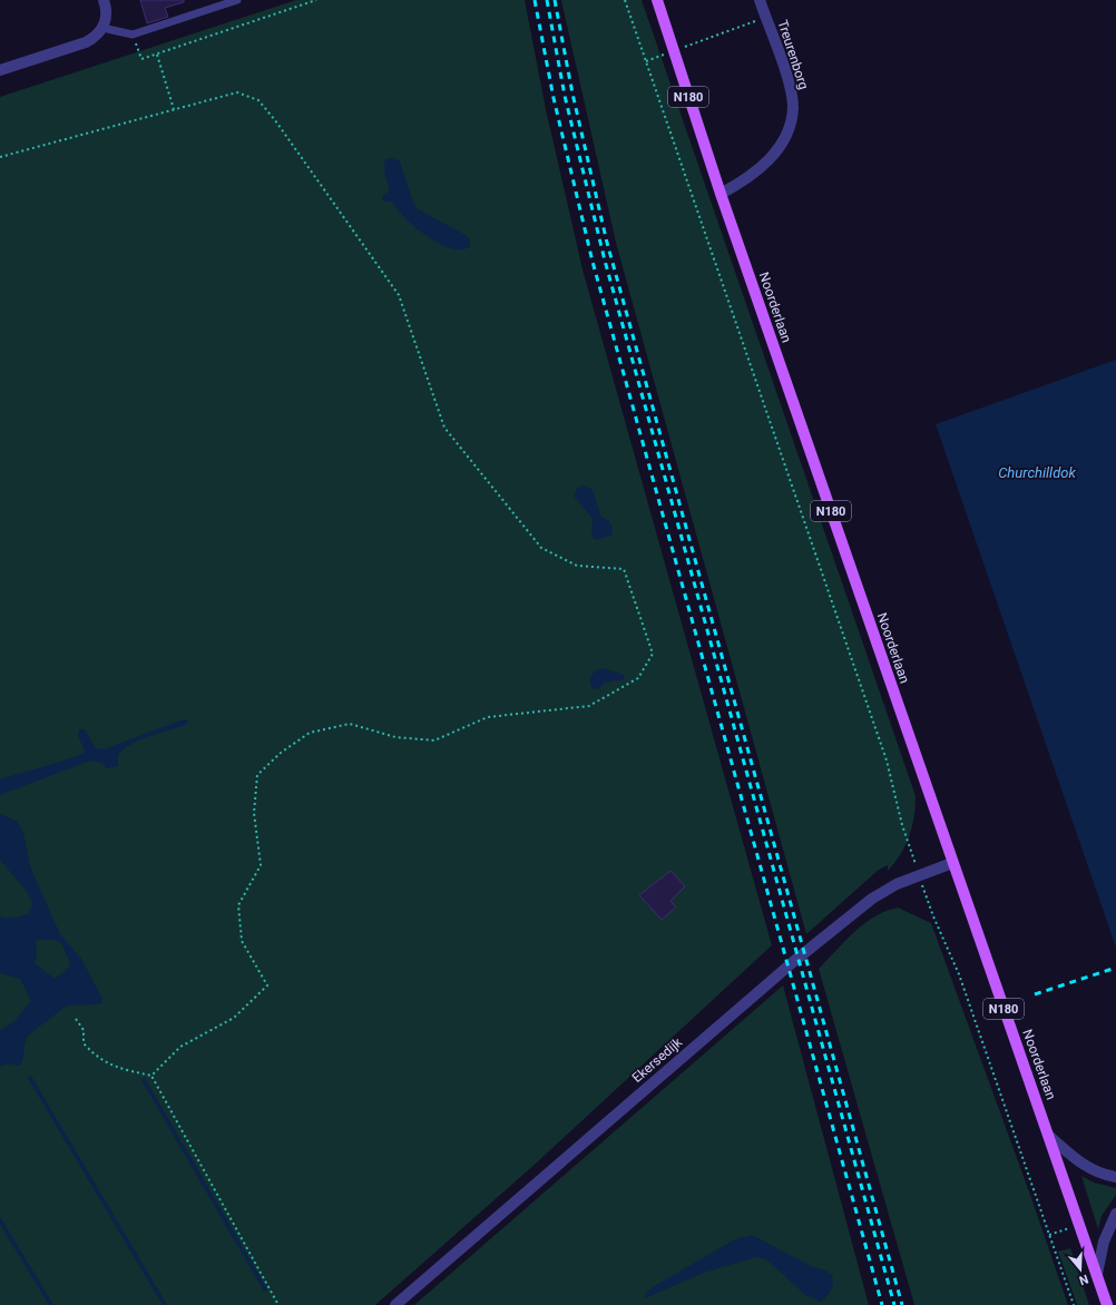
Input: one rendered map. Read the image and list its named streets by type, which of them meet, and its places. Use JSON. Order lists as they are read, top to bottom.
{
  "streets": {
    "main road": ["N180", "Noorderlaan"],
    "street": ["Treurenborg", "Ekersedijk"]
  },
  "crossings": [
    ["Treurenborg", "Noorderlaan"],
    ["Noorderlaan", "Ekersedijk"]
  ],
  "water": ["Churchilldok"],
  "north": "bottom"
}
